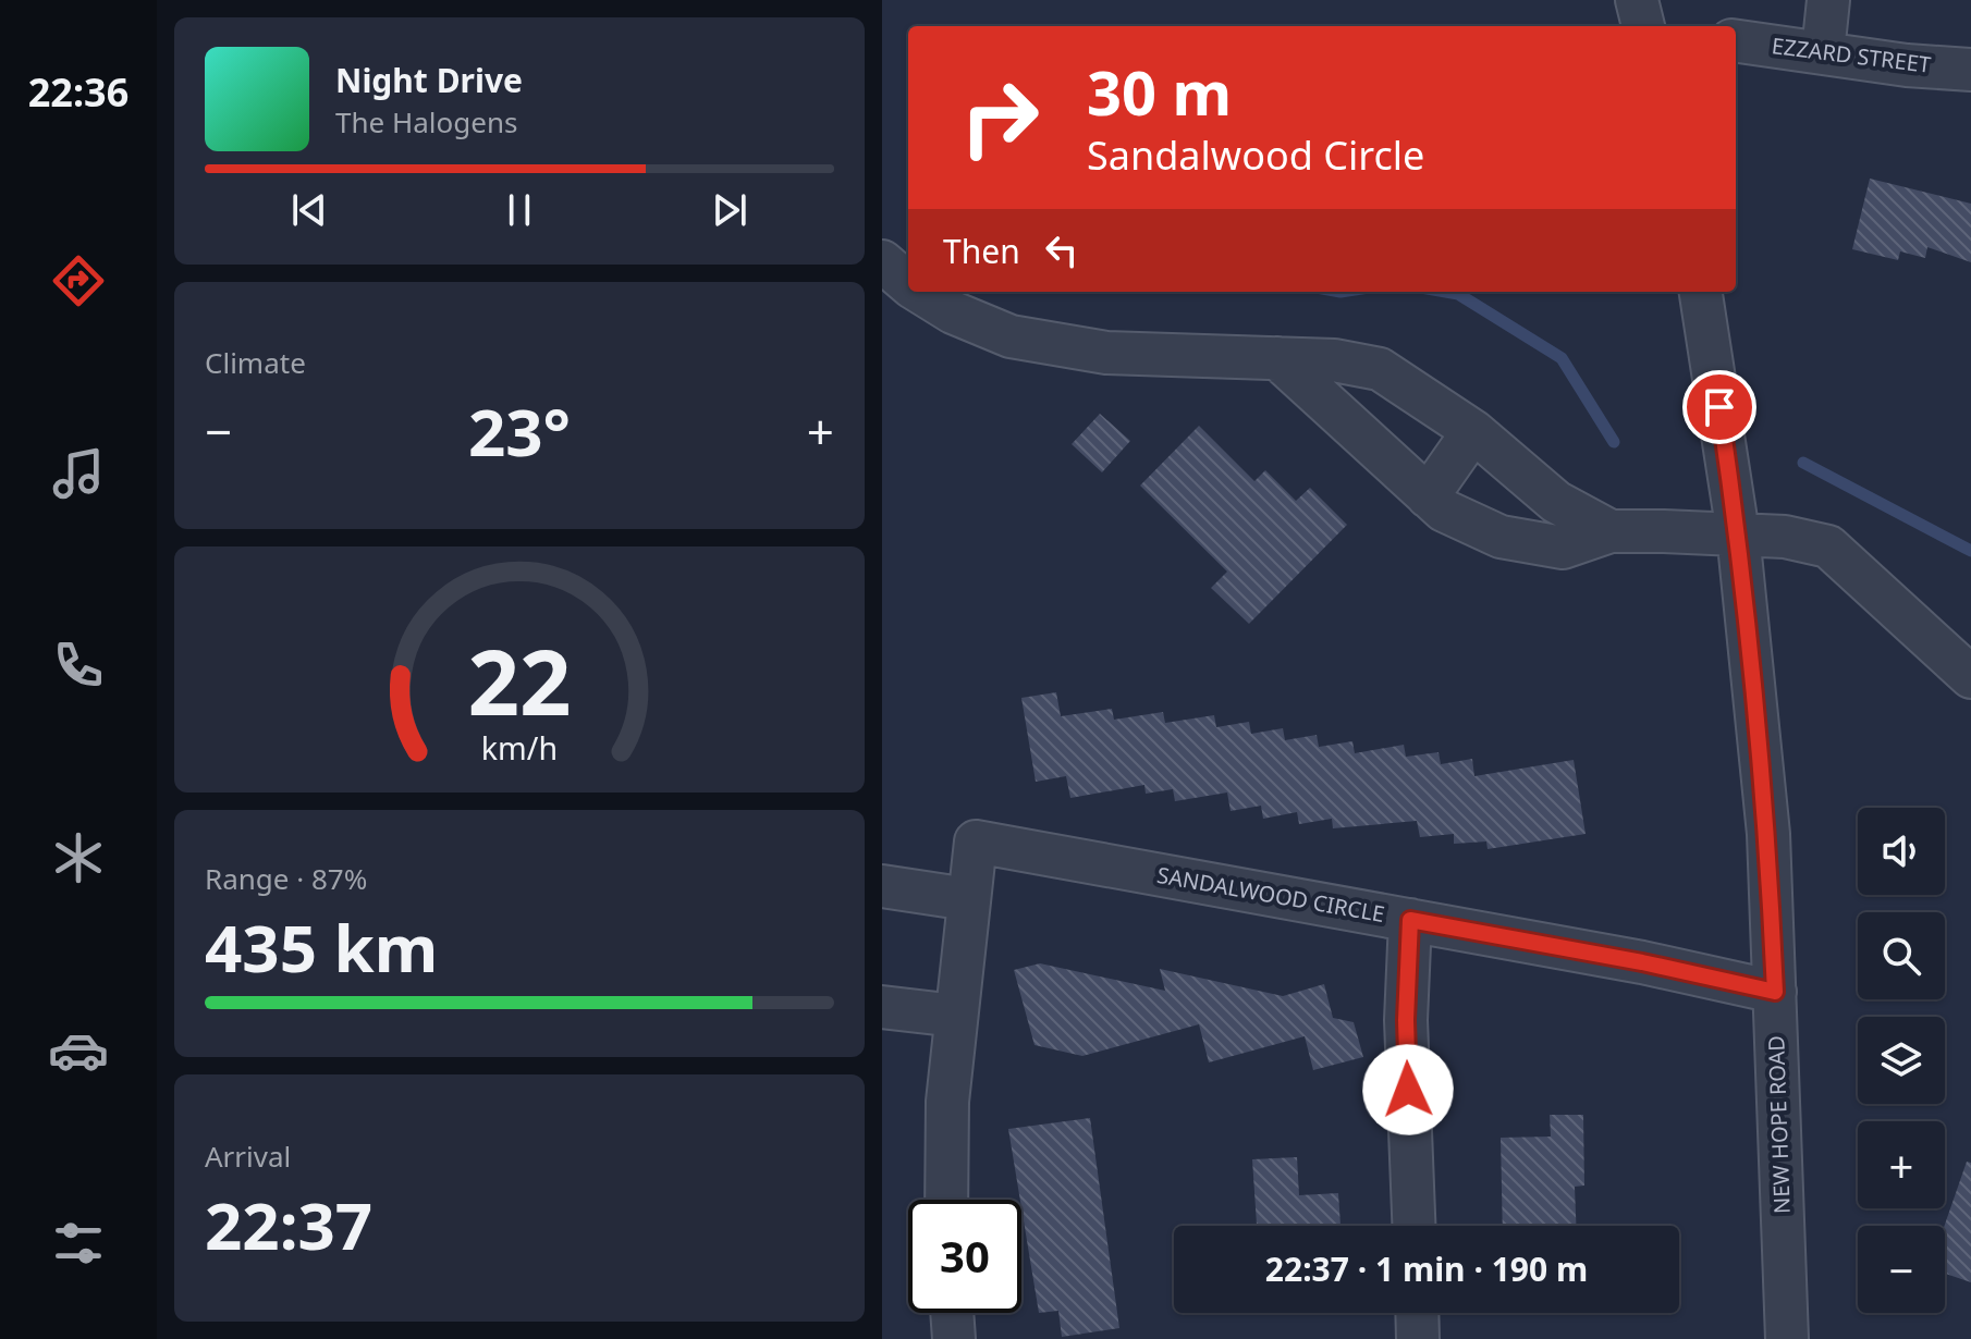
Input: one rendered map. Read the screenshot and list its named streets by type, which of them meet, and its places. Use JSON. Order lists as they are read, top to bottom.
{
  "streets": {
    "street": ["EZZARD STREET", "SANDALWOOD CIRCLE", "NEW HOPE ROAD"]
  },
  "crossings": [
    ["SANDALWOOD CIRCLE", "NEW HOPE ROAD"]
  ],
  "page": {
    "tabs": "22:36",
    "turn": ["30 m", "Sandalwood Circle"],
    "song": ["Night Drive", "The Halogens"],
    "then": "Then",
    "tile": [
      "Climate",
      ["Range · 87%", "435 km"],
      ["Arrival", "22:37"]
    ],
    "heat": ["−", "23°", "+"],
    "map_buttons": ["+", "−"],
    "limit": "30",
    "trip": "22:37 · 1 min · 190 m",
    "gauge": ["22", "km/h"]
  }
}
